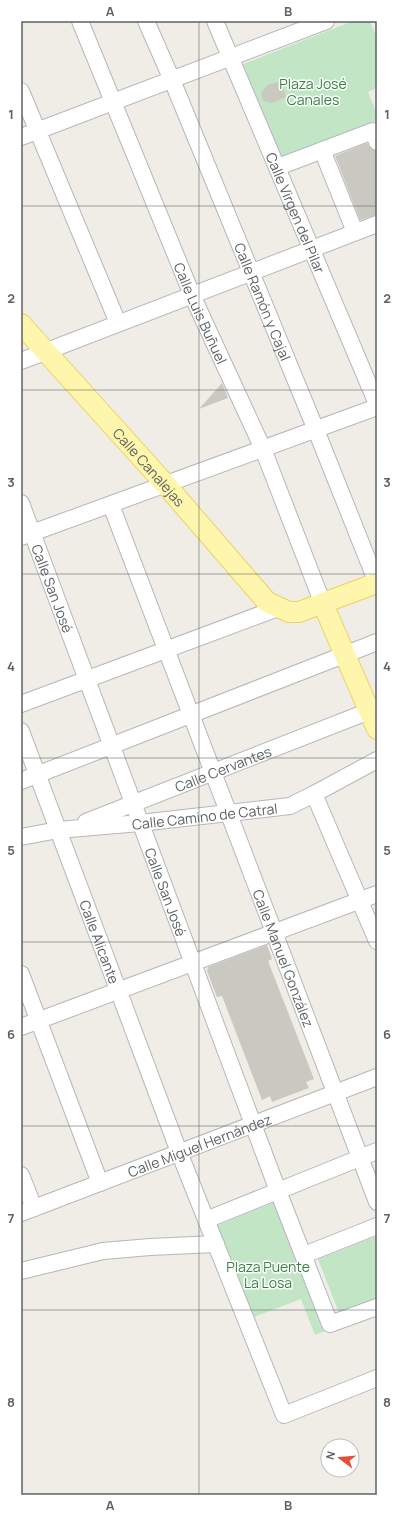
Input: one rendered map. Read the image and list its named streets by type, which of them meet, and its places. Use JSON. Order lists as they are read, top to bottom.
{
  "streets": {
    "main road": ["Calle Canalejas"],
    "street": [
      "Calle Virgen del Pilar",
      "Calle Ramón y Cajal",
      "Calle Luis Buñuel",
      "Calle San José",
      "Calle Cervantes",
      "Calle Camino de Catral",
      "Calle Alicante",
      "Calle Manuel González",
      "Calle Miguel Hernández"
    ]
  },
  "crossings": [
    ["Calle San José", "Calle Cervantes"],
    ["Calle San José", "Calle Camino de Catral"],
    ["Calle San José", "Calle Miguel Hernández"],
    ["Calle Cervantes", "Calle Camino de Catral"],
    ["Calle Cervantes", "Calle Alicante"],
    ["Calle Cervantes", "Calle Manuel González"],
    ["Calle Camino de Catral", "Calle Alicante"],
    ["Calle Camino de Catral", "Calle Manuel González"],
    ["Calle Alicante", "Calle Miguel Hernández"],
    ["Calle Manuel González", "Calle Miguel Hernández"]
  ],
  "parks": ["Plaza José Canales", "Plaza Puente La Losa"],
  "north": "left",
  "grid": {
    "columns": ["A", "B"],
    "rows": [
      "1",
      "2",
      "3",
      "4",
      "5",
      "6",
      "7",
      "8"
    ]
  }
}
